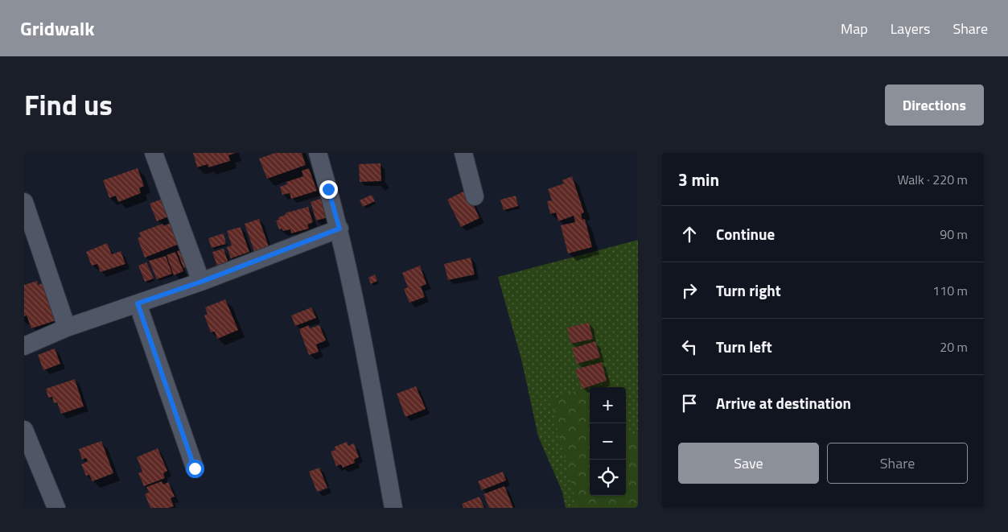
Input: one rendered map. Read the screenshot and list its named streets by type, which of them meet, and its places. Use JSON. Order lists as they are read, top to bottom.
{
  "page": {
    "header": "Gridwalk",
    "nav": ["Map", "Layers", "Share"],
    "title": "Find us",
    "buttons": [
      "Directions",
      ["Save", "Share"]
    ],
    "heading": ["3 min", "Walk · 220 m"],
    "list": [
      ["Continue", "90 m"],
      ["Turn right", "110 m"],
      ["Turn left", "20 m"],
      "Arrive at destination"
    ],
    "map_buttons": ["+", "−"]
  }
}
